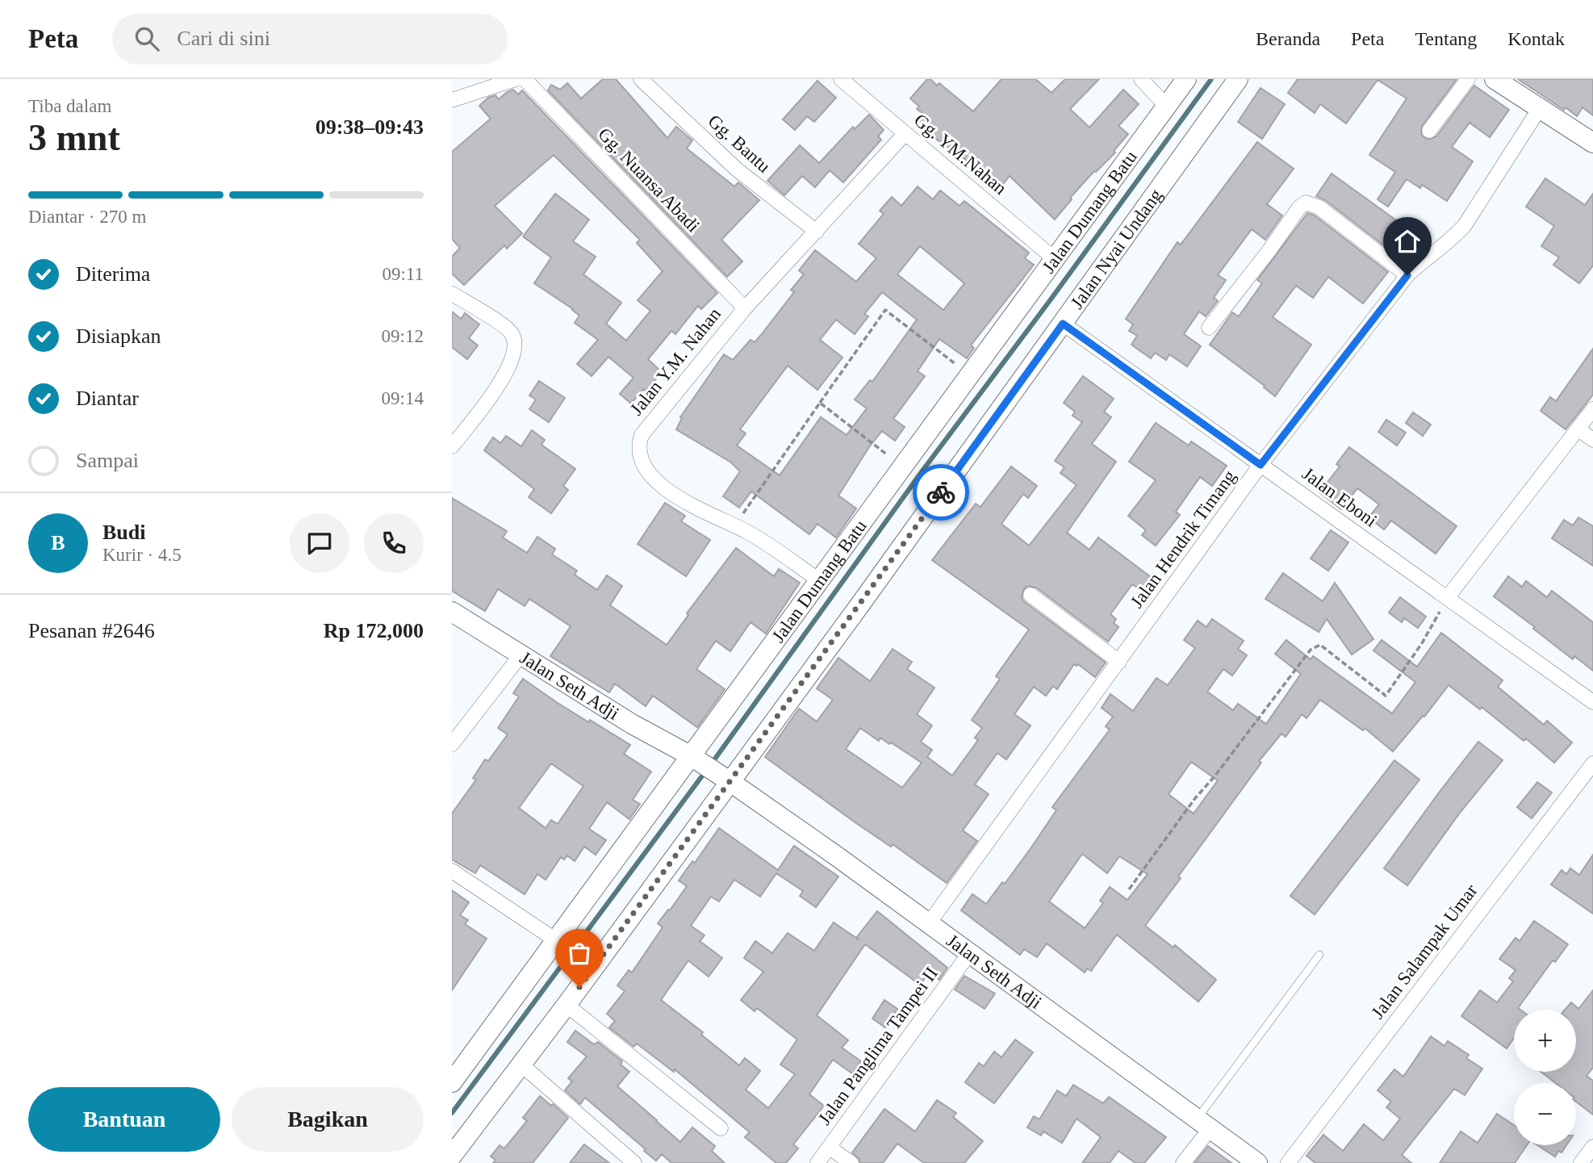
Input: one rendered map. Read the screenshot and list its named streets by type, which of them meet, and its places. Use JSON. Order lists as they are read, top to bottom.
{
  "streets": {
    "street": [
      "Gg. Bantu",
      "Gg. YM.Nahan",
      "Gg. Nuansa Abadi",
      "Jalan Dumang Batu",
      "Jalan Nyai Undang",
      "Jalan Y.M. Nahan",
      "Jalan Eboni",
      "Jalan Hendrik Timang",
      "Jalan Seth Adji",
      "Jalan Salampak Umar",
      "Jalan Panglima Tampei II"
    ]
  },
  "crossings": [
    ["Gg. Bantu", "Jalan Y.M. Nahan"],
    ["Gg. YM.Nahan", "Jalan Dumang Batu"],
    ["Gg. YM.Nahan", "Jalan Y.M. Nahan"],
    ["Gg. Nuansa Abadi", "Jalan Y.M. Nahan"],
    ["Jalan Dumang Batu", "Jalan Y.M. Nahan"],
    ["Jalan Dumang Batu", "Jalan Seth Adji"],
    ["Jalan Nyai Undang", "Jalan Eboni"],
    ["Jalan Nyai Undang", "Jalan Seth Adji"],
    ["Jalan Eboni", "Jalan Hendrik Timang"],
    ["Jalan Hendrik Timang", "Jalan Seth Adji"],
    ["Jalan Seth Adji", "Jalan Panglima Tampei II"]
  ],
  "page": {
    "header": "Peta",
    "search": "Cari di sini",
    "nav": [
      "Beranda",
      "Peta",
      "Tentang",
      "Kontak"
    ],
    "heading": ["3 mnt", "Tiba dalam", "09:38–09:43"],
    "panel": [
      "Budi",
      "Kurir · 4.5",
      "Pesanan #2646",
      "Rp 172,000"
    ],
    "bar": "Diantar · 270 m",
    "list": [
      ["Diterima", "09:11"],
      ["Disiapkan", "09:12"],
      ["Diantar", "09:14"],
      "Sampai"
    ],
    "round": "B",
    "map_buttons": ["+", "−"],
    "buttons": ["Bantuan", "Bagikan"]
  }
}
